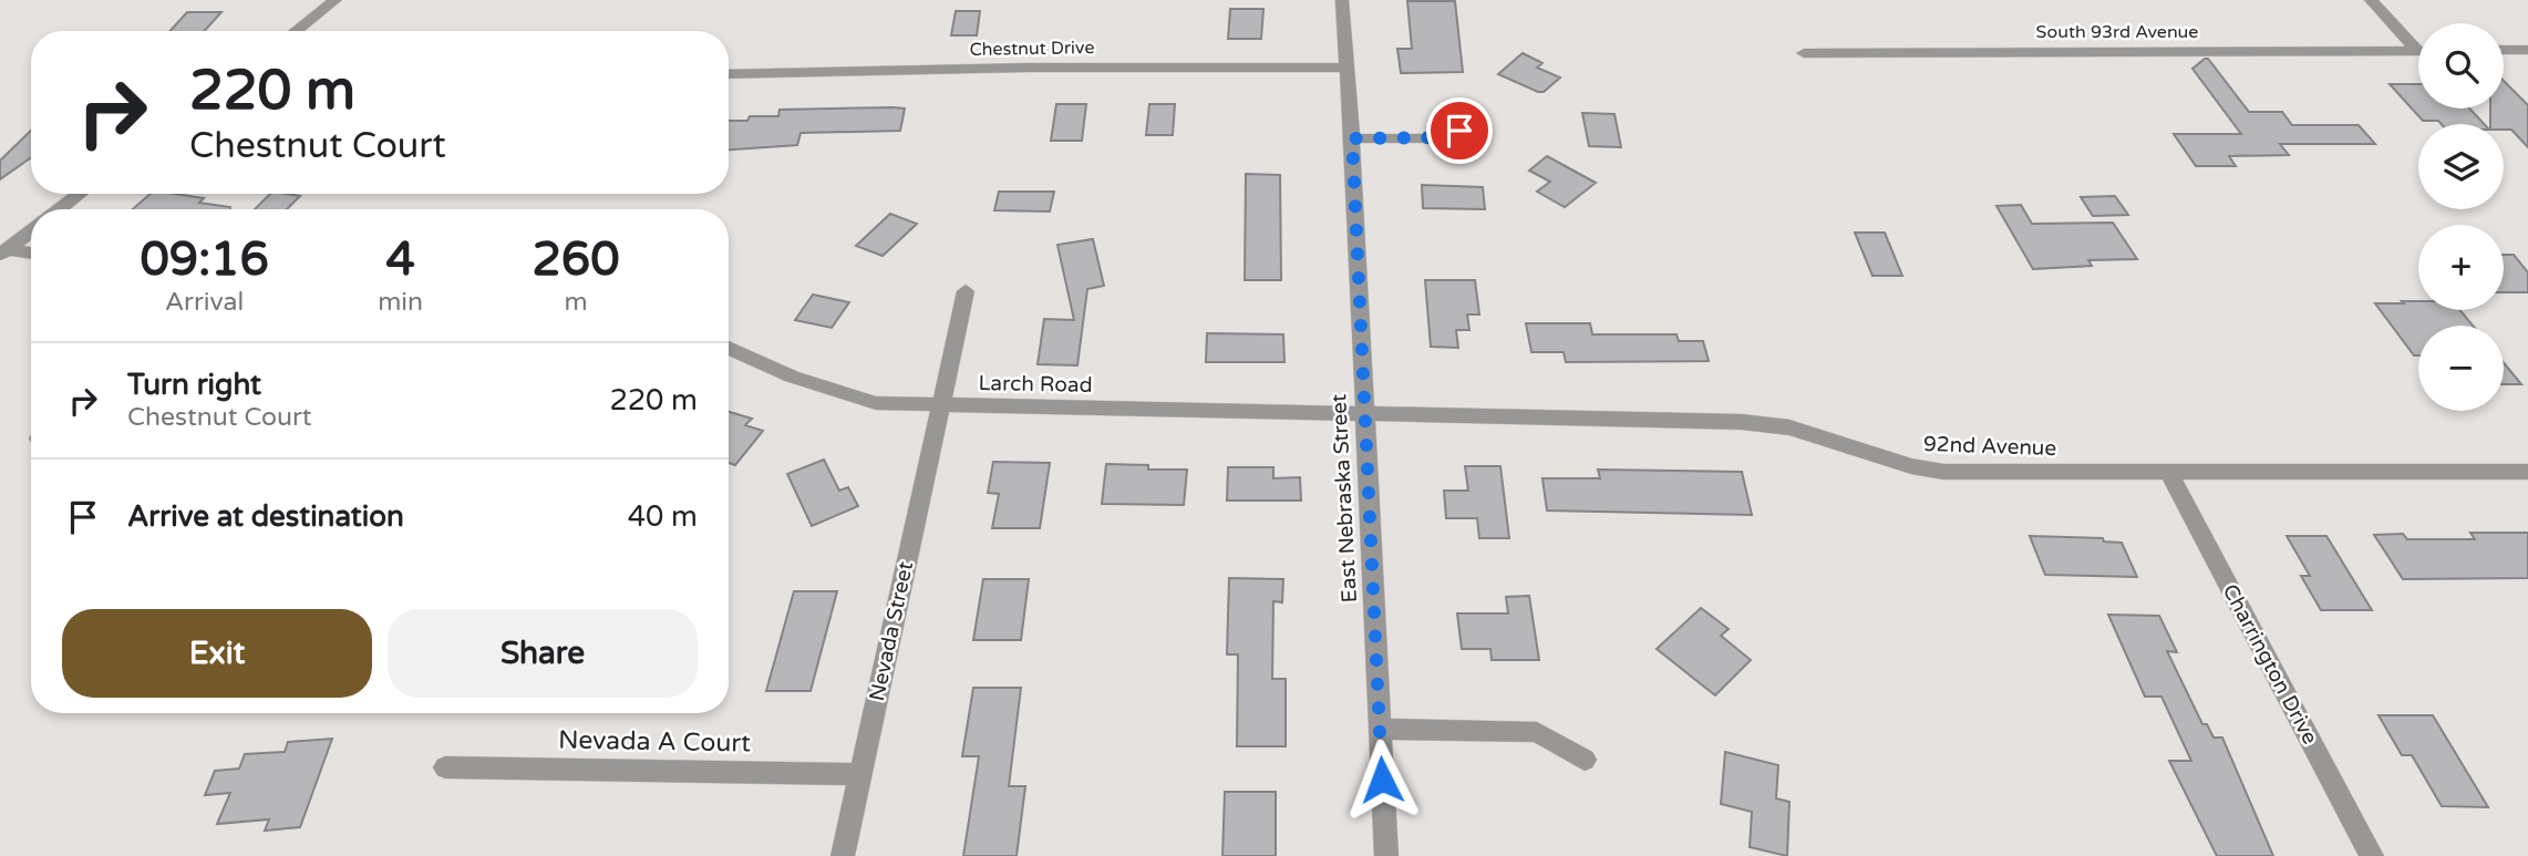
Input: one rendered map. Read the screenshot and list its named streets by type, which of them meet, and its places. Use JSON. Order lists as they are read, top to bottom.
{
  "streets": {
    "street": [
      "South 93rd Avenue",
      "Chestnut Drive",
      "Larch Road",
      "92nd Avenue",
      "East Nebraska Street",
      "Nevada Street",
      "Charrington Drive",
      "Nevada A Court"
    ]
  },
  "crossings": [
    ["Chestnut Drive", "East Nebraska Street"],
    ["Larch Road", "92nd Avenue"],
    ["Larch Road", "East Nebraska Street"],
    ["Larch Road", "Nevada Street"],
    ["92nd Avenue", "East Nebraska Street"],
    ["92nd Avenue", "Charrington Drive"],
    ["Nevada Street", "Nevada A Court"]
  ],
  "page": {
    "map_buttons": ["+", "−"],
    "turn": ["220 m", "Chestnut Court"],
    "eta": [
      "09:16",
      "Arrival",
      "4",
      "min",
      "260",
      "m"
    ],
    "list": [
      {
        "name": "Turn right",
        "note": "Chestnut Court",
        "value": "220 m"
      },
      {
        "name": "Arrive at destination",
        "value": "40 m"
      }
    ],
    "buttons": ["Exit", "Share"]
  }
}
